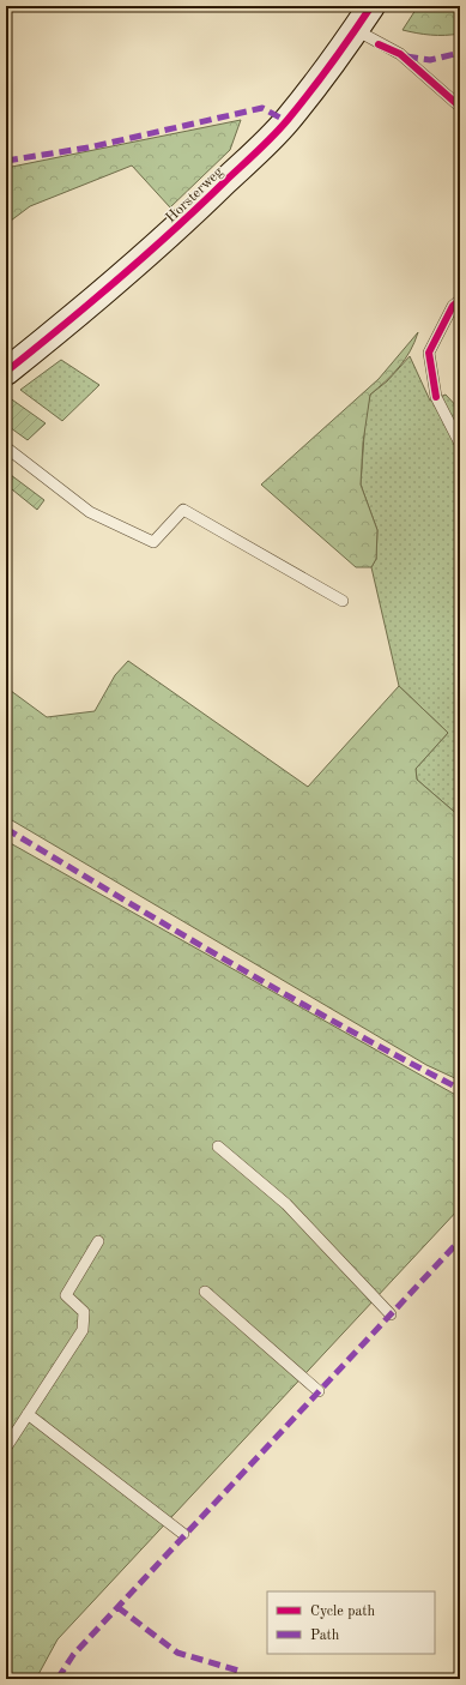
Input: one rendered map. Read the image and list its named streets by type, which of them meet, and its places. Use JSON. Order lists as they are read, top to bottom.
{
  "streets": {
    "main road": ["Horsterweg"]
  },
  "legend": ["Cycle path", "Path"]
}
